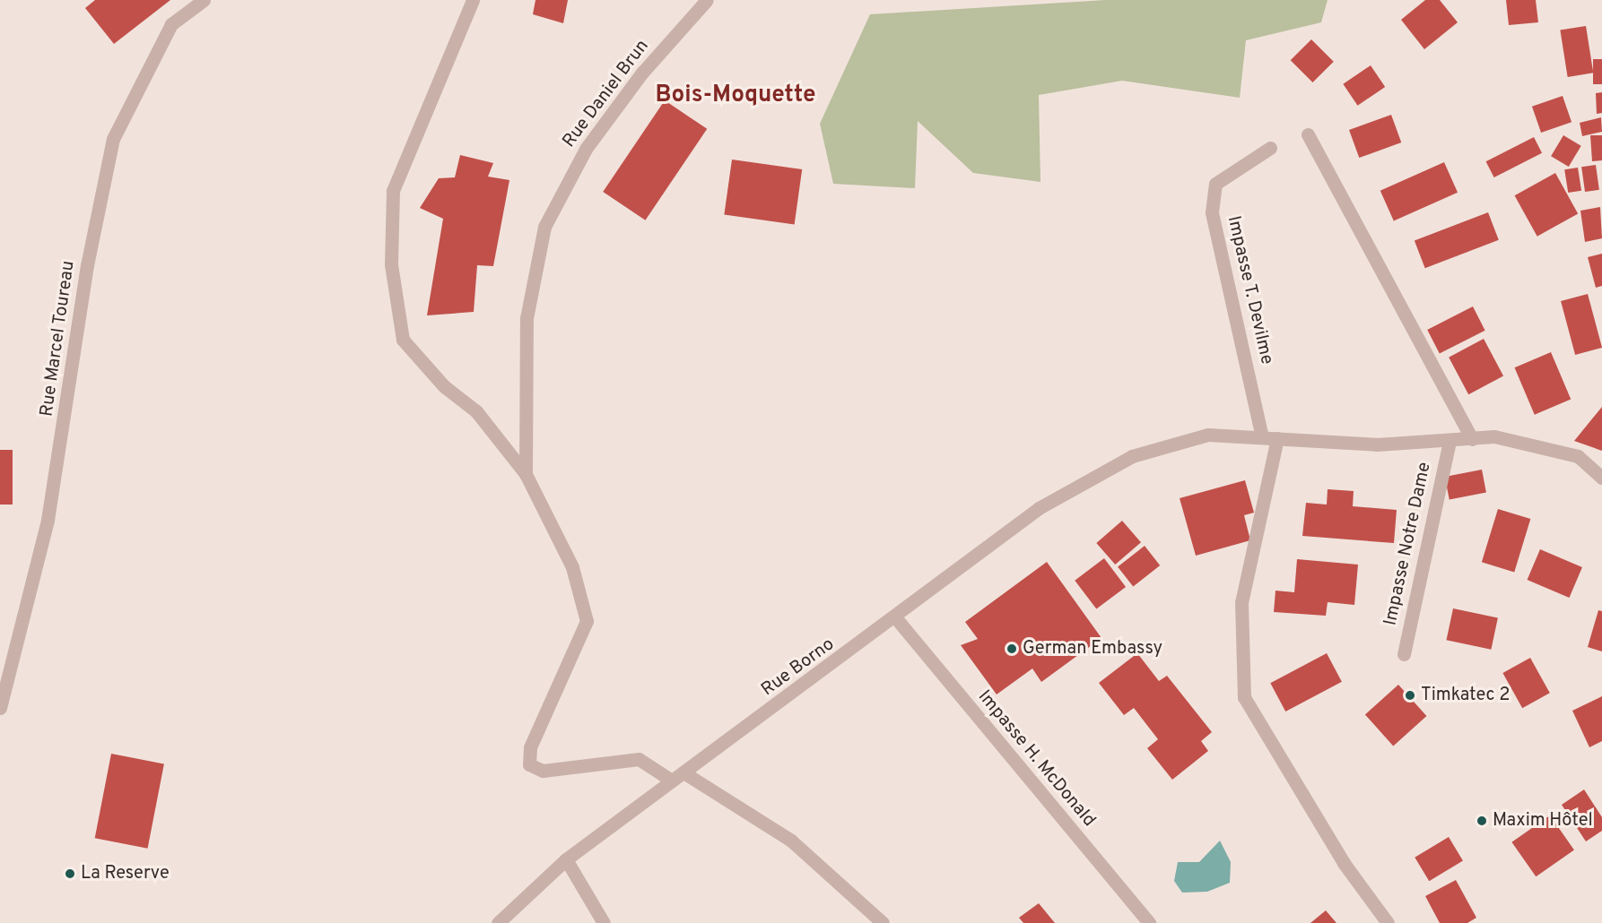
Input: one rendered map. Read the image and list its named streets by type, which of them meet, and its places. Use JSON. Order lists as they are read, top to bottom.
{
  "streets": {
    "street": [
      "Rue Daniel Brun",
      "Impasse T. Devilme",
      "Rue Marcel Toureau",
      "Impasse Notre Dame",
      "Rue Borno",
      "Impasse H. McDonald"
    ]
  },
  "crossings": [
    ["Impasse T. Devilme", "Rue Borno"],
    ["Impasse Notre Dame", "Rue Borno"],
    ["Rue Borno", "Impasse H. McDonald"]
  ],
  "districts": ["Bois-Moquette"],
  "places": [
    "German Embassy",
    "Timkatec 2",
    "Maxim Hôtel",
    "La Reserve"
  ]
}
